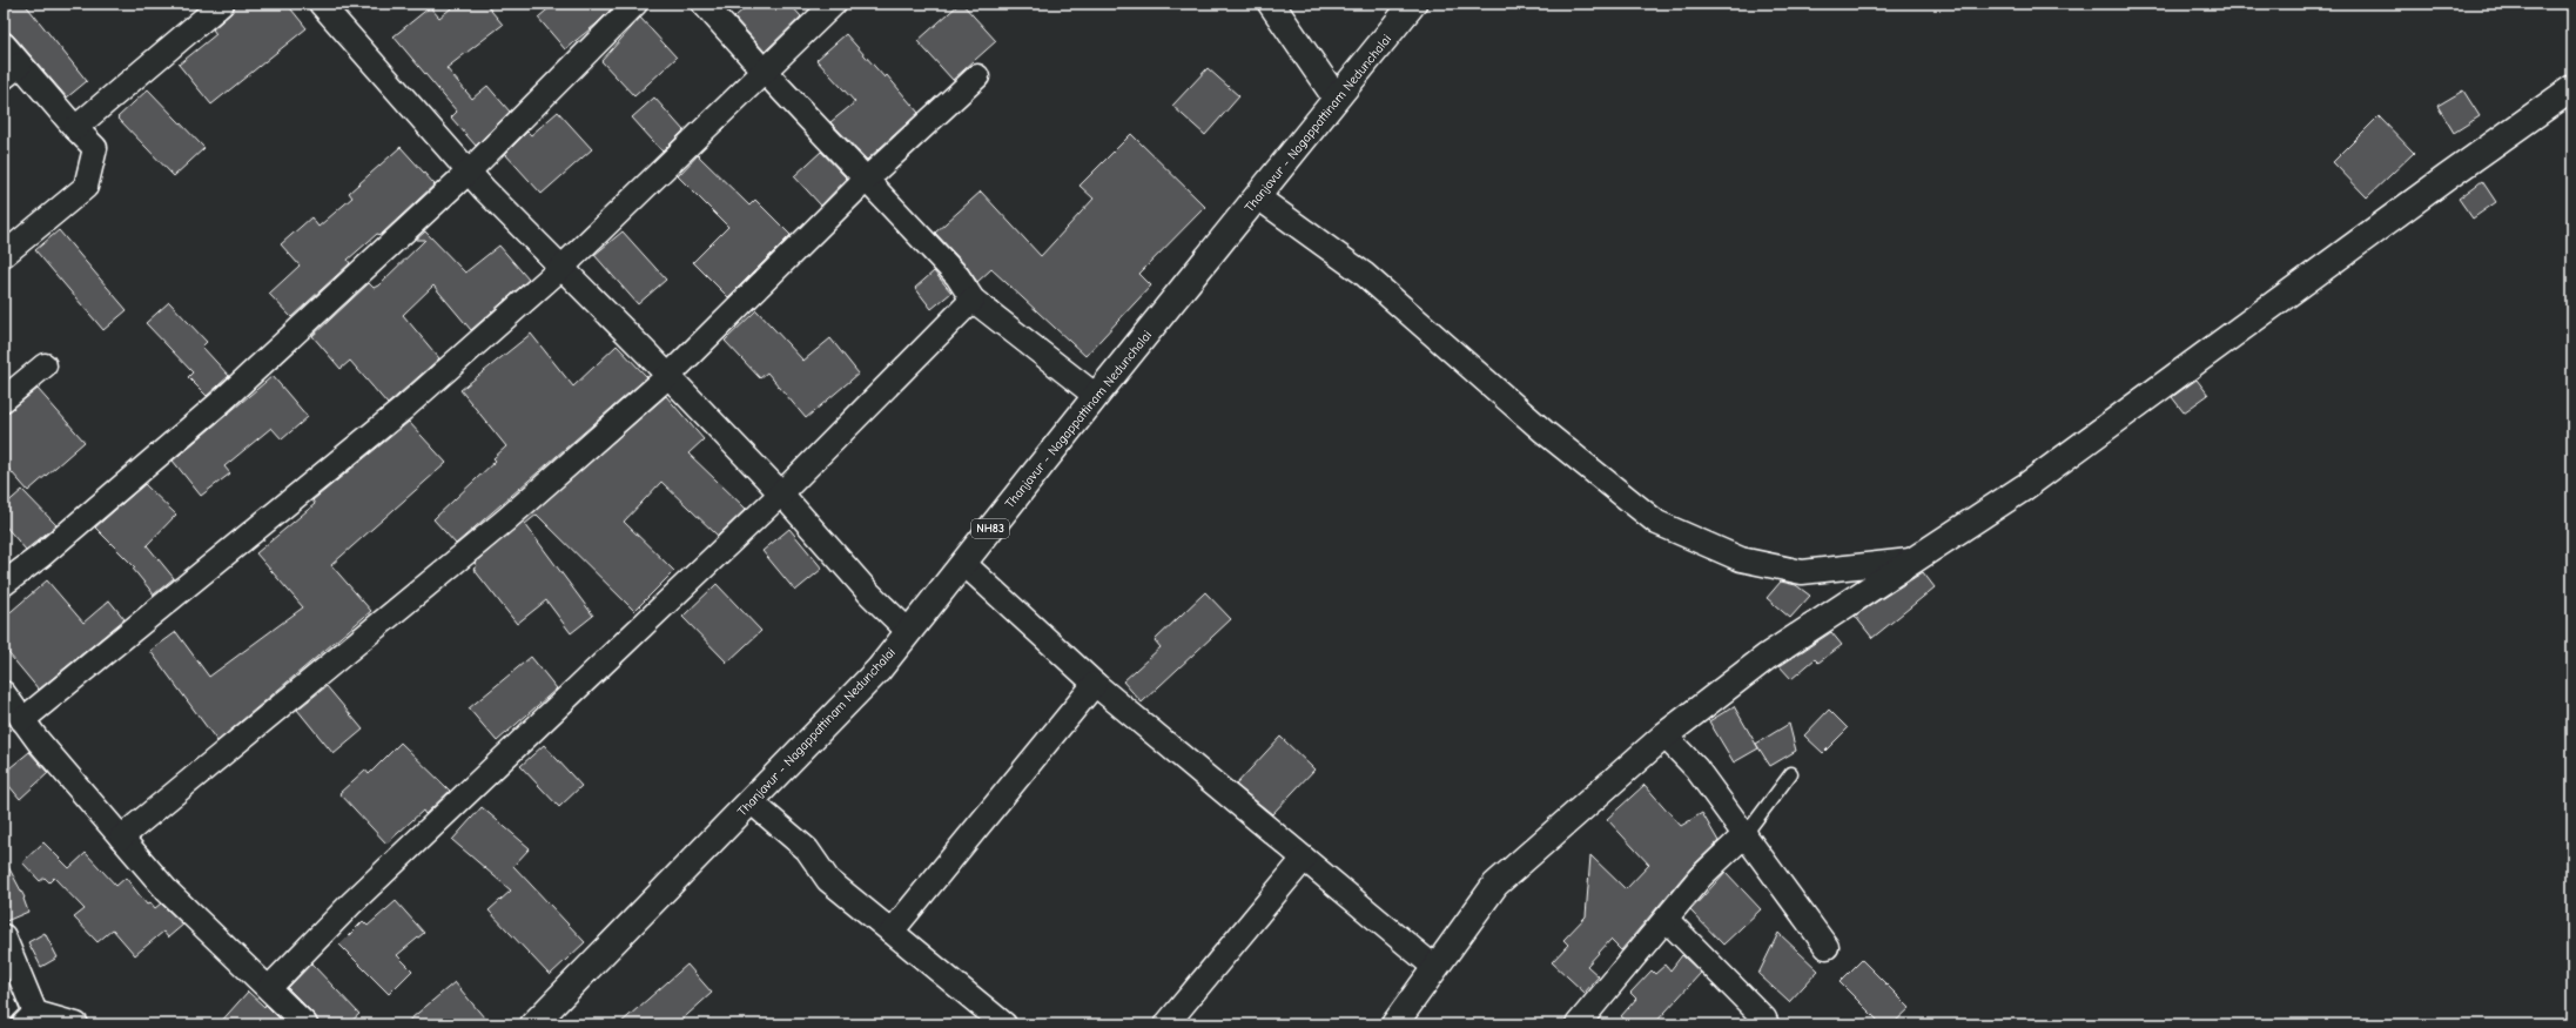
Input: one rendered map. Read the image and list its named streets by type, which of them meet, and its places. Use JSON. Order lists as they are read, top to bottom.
{
  "streets": {
    "main road": ["Thanjavur - Nagappattinam Nedunchalai", "NH83"]
  }
}
